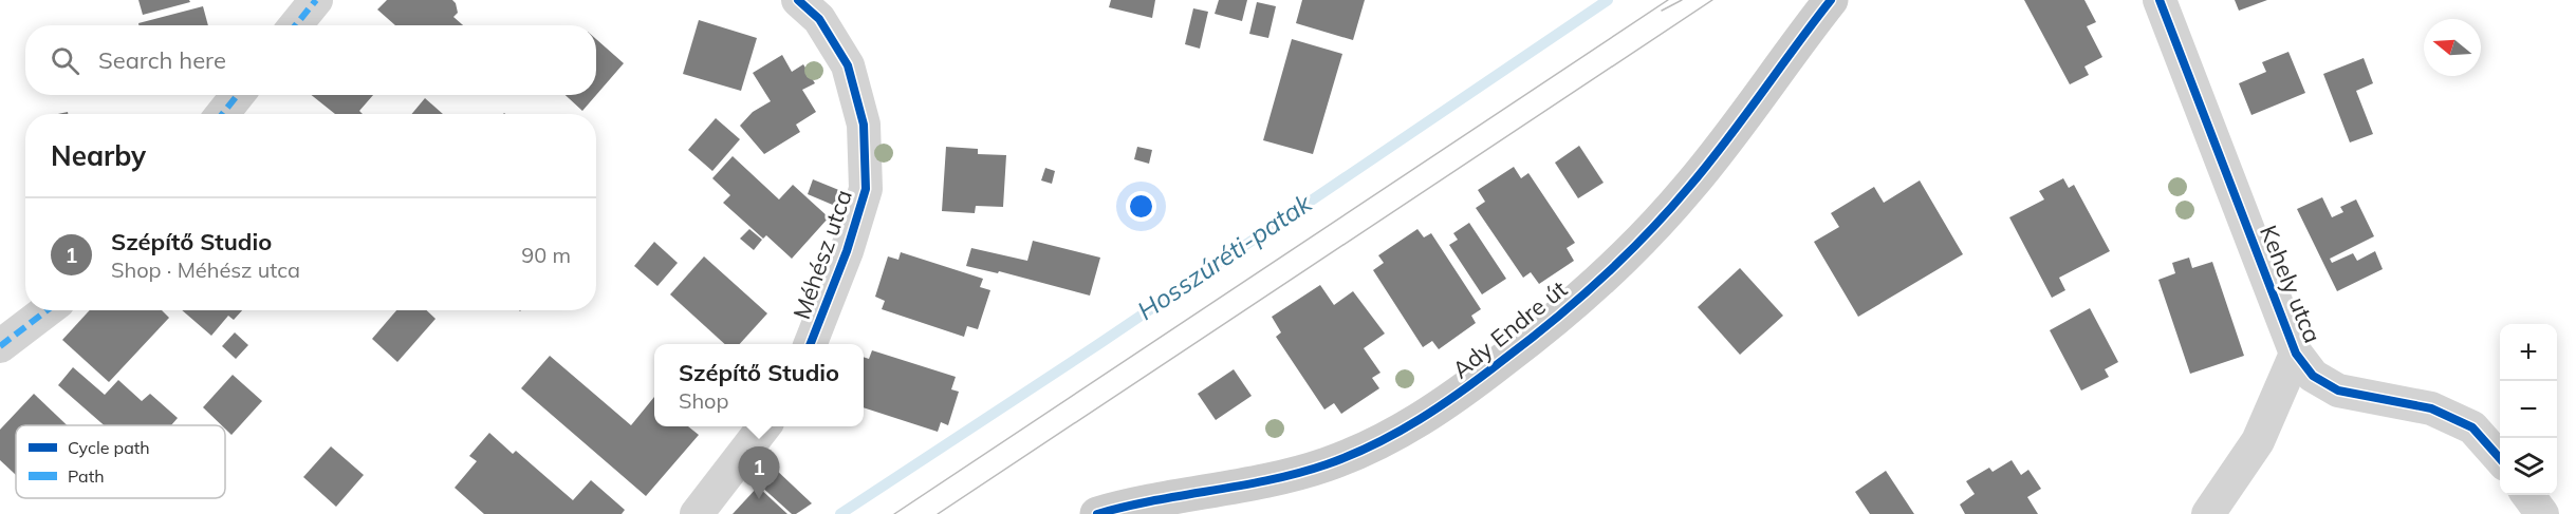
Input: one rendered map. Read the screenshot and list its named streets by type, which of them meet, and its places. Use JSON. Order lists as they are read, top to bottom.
{
  "streets": {
    "street": ["Méhész utca", "Kehely utca", "Ady Endre út"]
  },
  "water": ["Hosszúréti-patak"],
  "legend": ["Cycle path", "Path"],
  "north": "left",
  "page": {
    "search": "Search here",
    "heading": "Nearby",
    "list": [
      {
        "mark": "1",
        "name": "Szépítő Studio",
        "note": "Shop · Méhész utca",
        "value": "90 m"
      }
    ],
    "map_buttons": ["+", "−"],
    "popup": ["Szépítő Studio", "Shop"],
    "pins": "1"
  }
}
